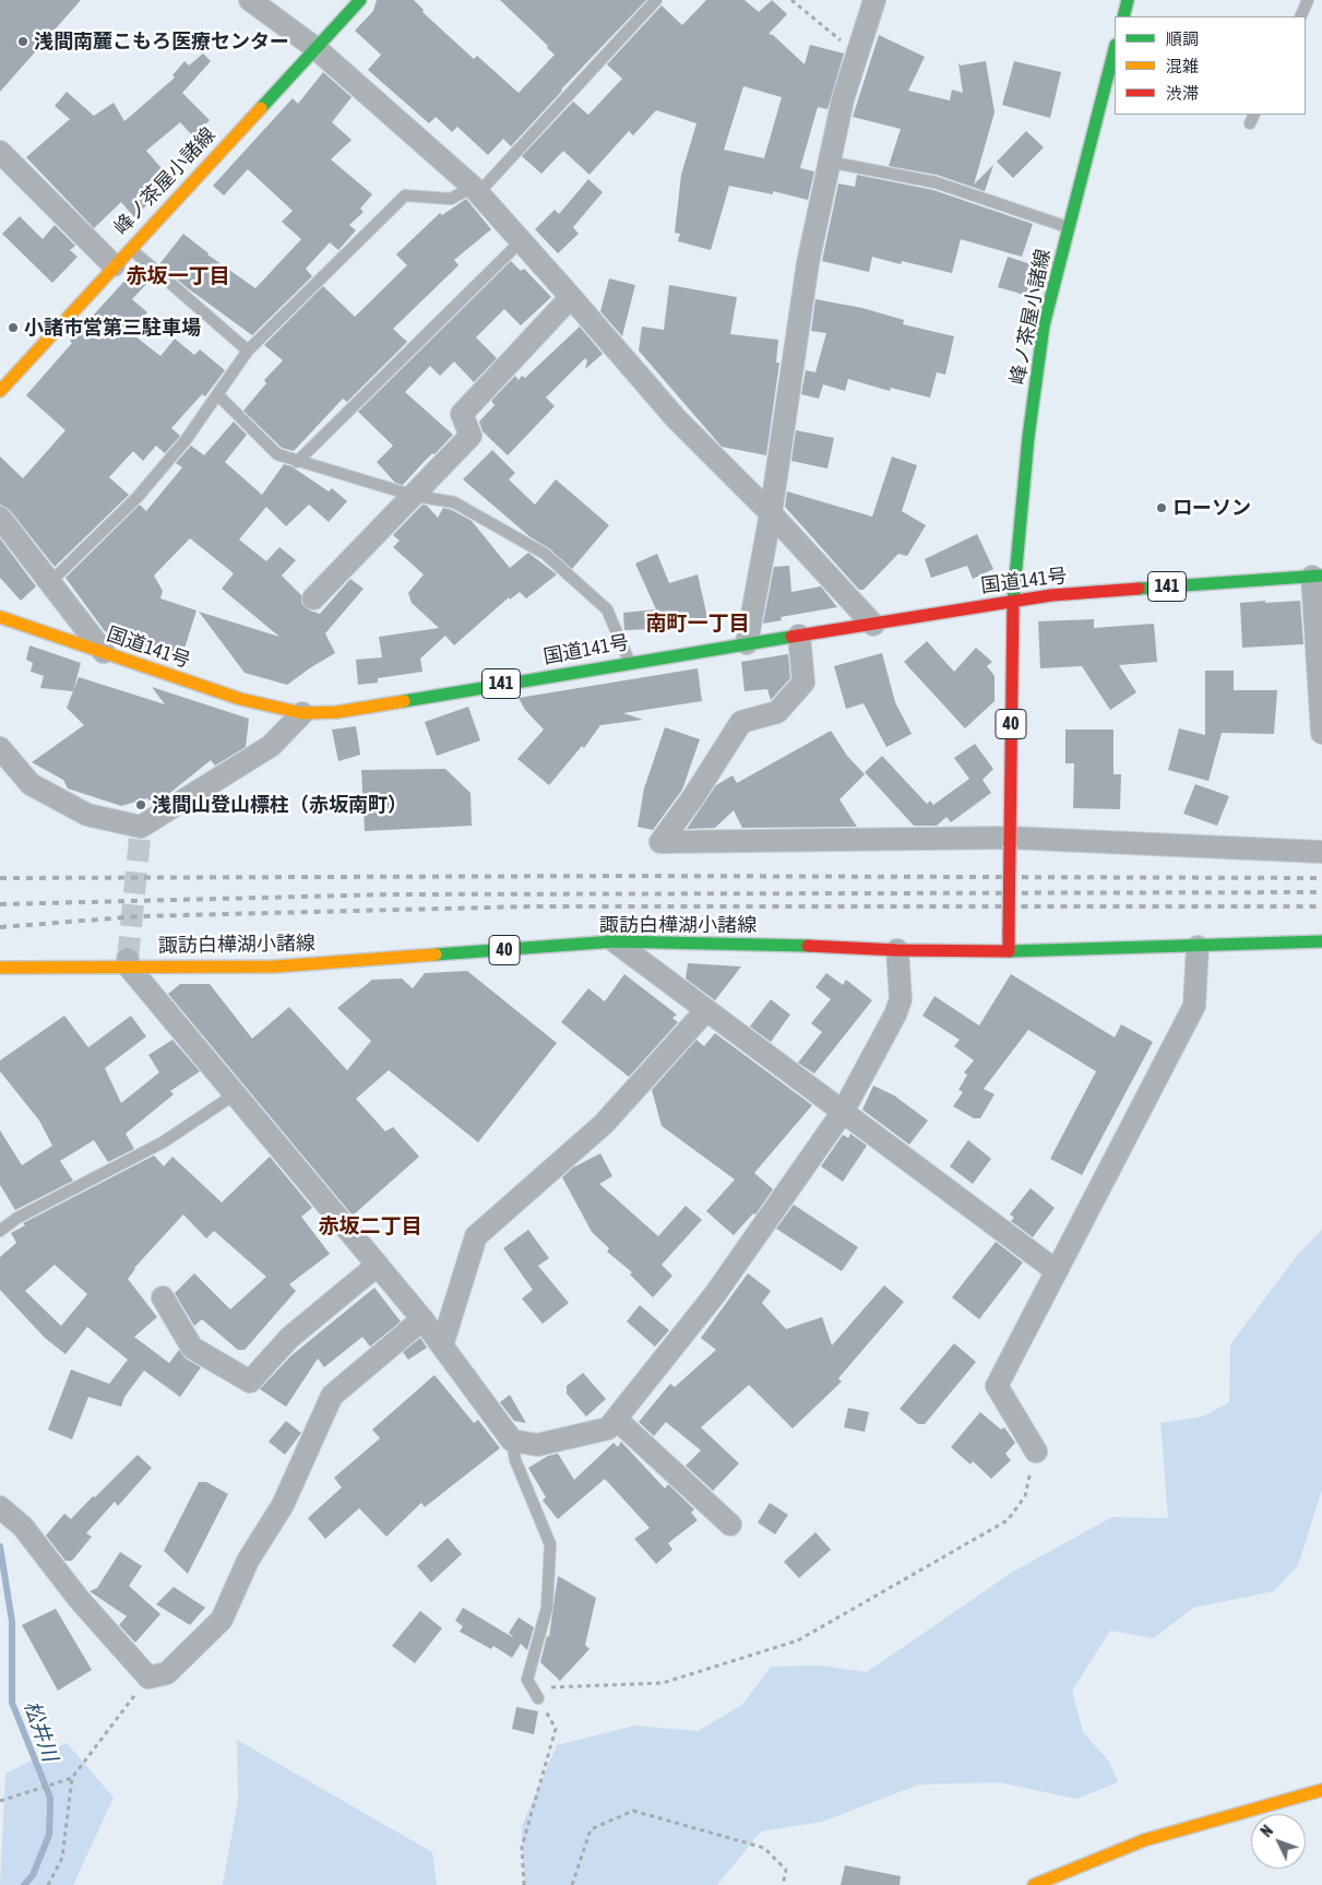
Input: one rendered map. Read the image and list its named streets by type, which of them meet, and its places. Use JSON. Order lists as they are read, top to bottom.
{
  "streets": {
    "main road": [
      "峰ノ茶屋小諸線",
      "国道141号",
      "141",
      "40",
      "諏訪白樺湖小諸線"
    ]
  },
  "crossings": [
    ["峰ノ茶屋小諸線", "国道141号"],
    ["峰ノ茶屋小諸線", "40"],
    ["国道141号", "40"],
    ["40", "諏訪白樺湖小諸線"]
  ],
  "districts": ["赤坂一丁目", "南町一丁目", "赤坂二丁目"],
  "water": ["松井川"],
  "places": [
    "浅間南麓こもろ医療センター",
    "小諸市営第三駐車場",
    "ローソン",
    "浅間山登山標柱（赤坂南町）"
  ],
  "legend": ["順調", "混雑", "渋滞"],
  "north": "top left"
}
